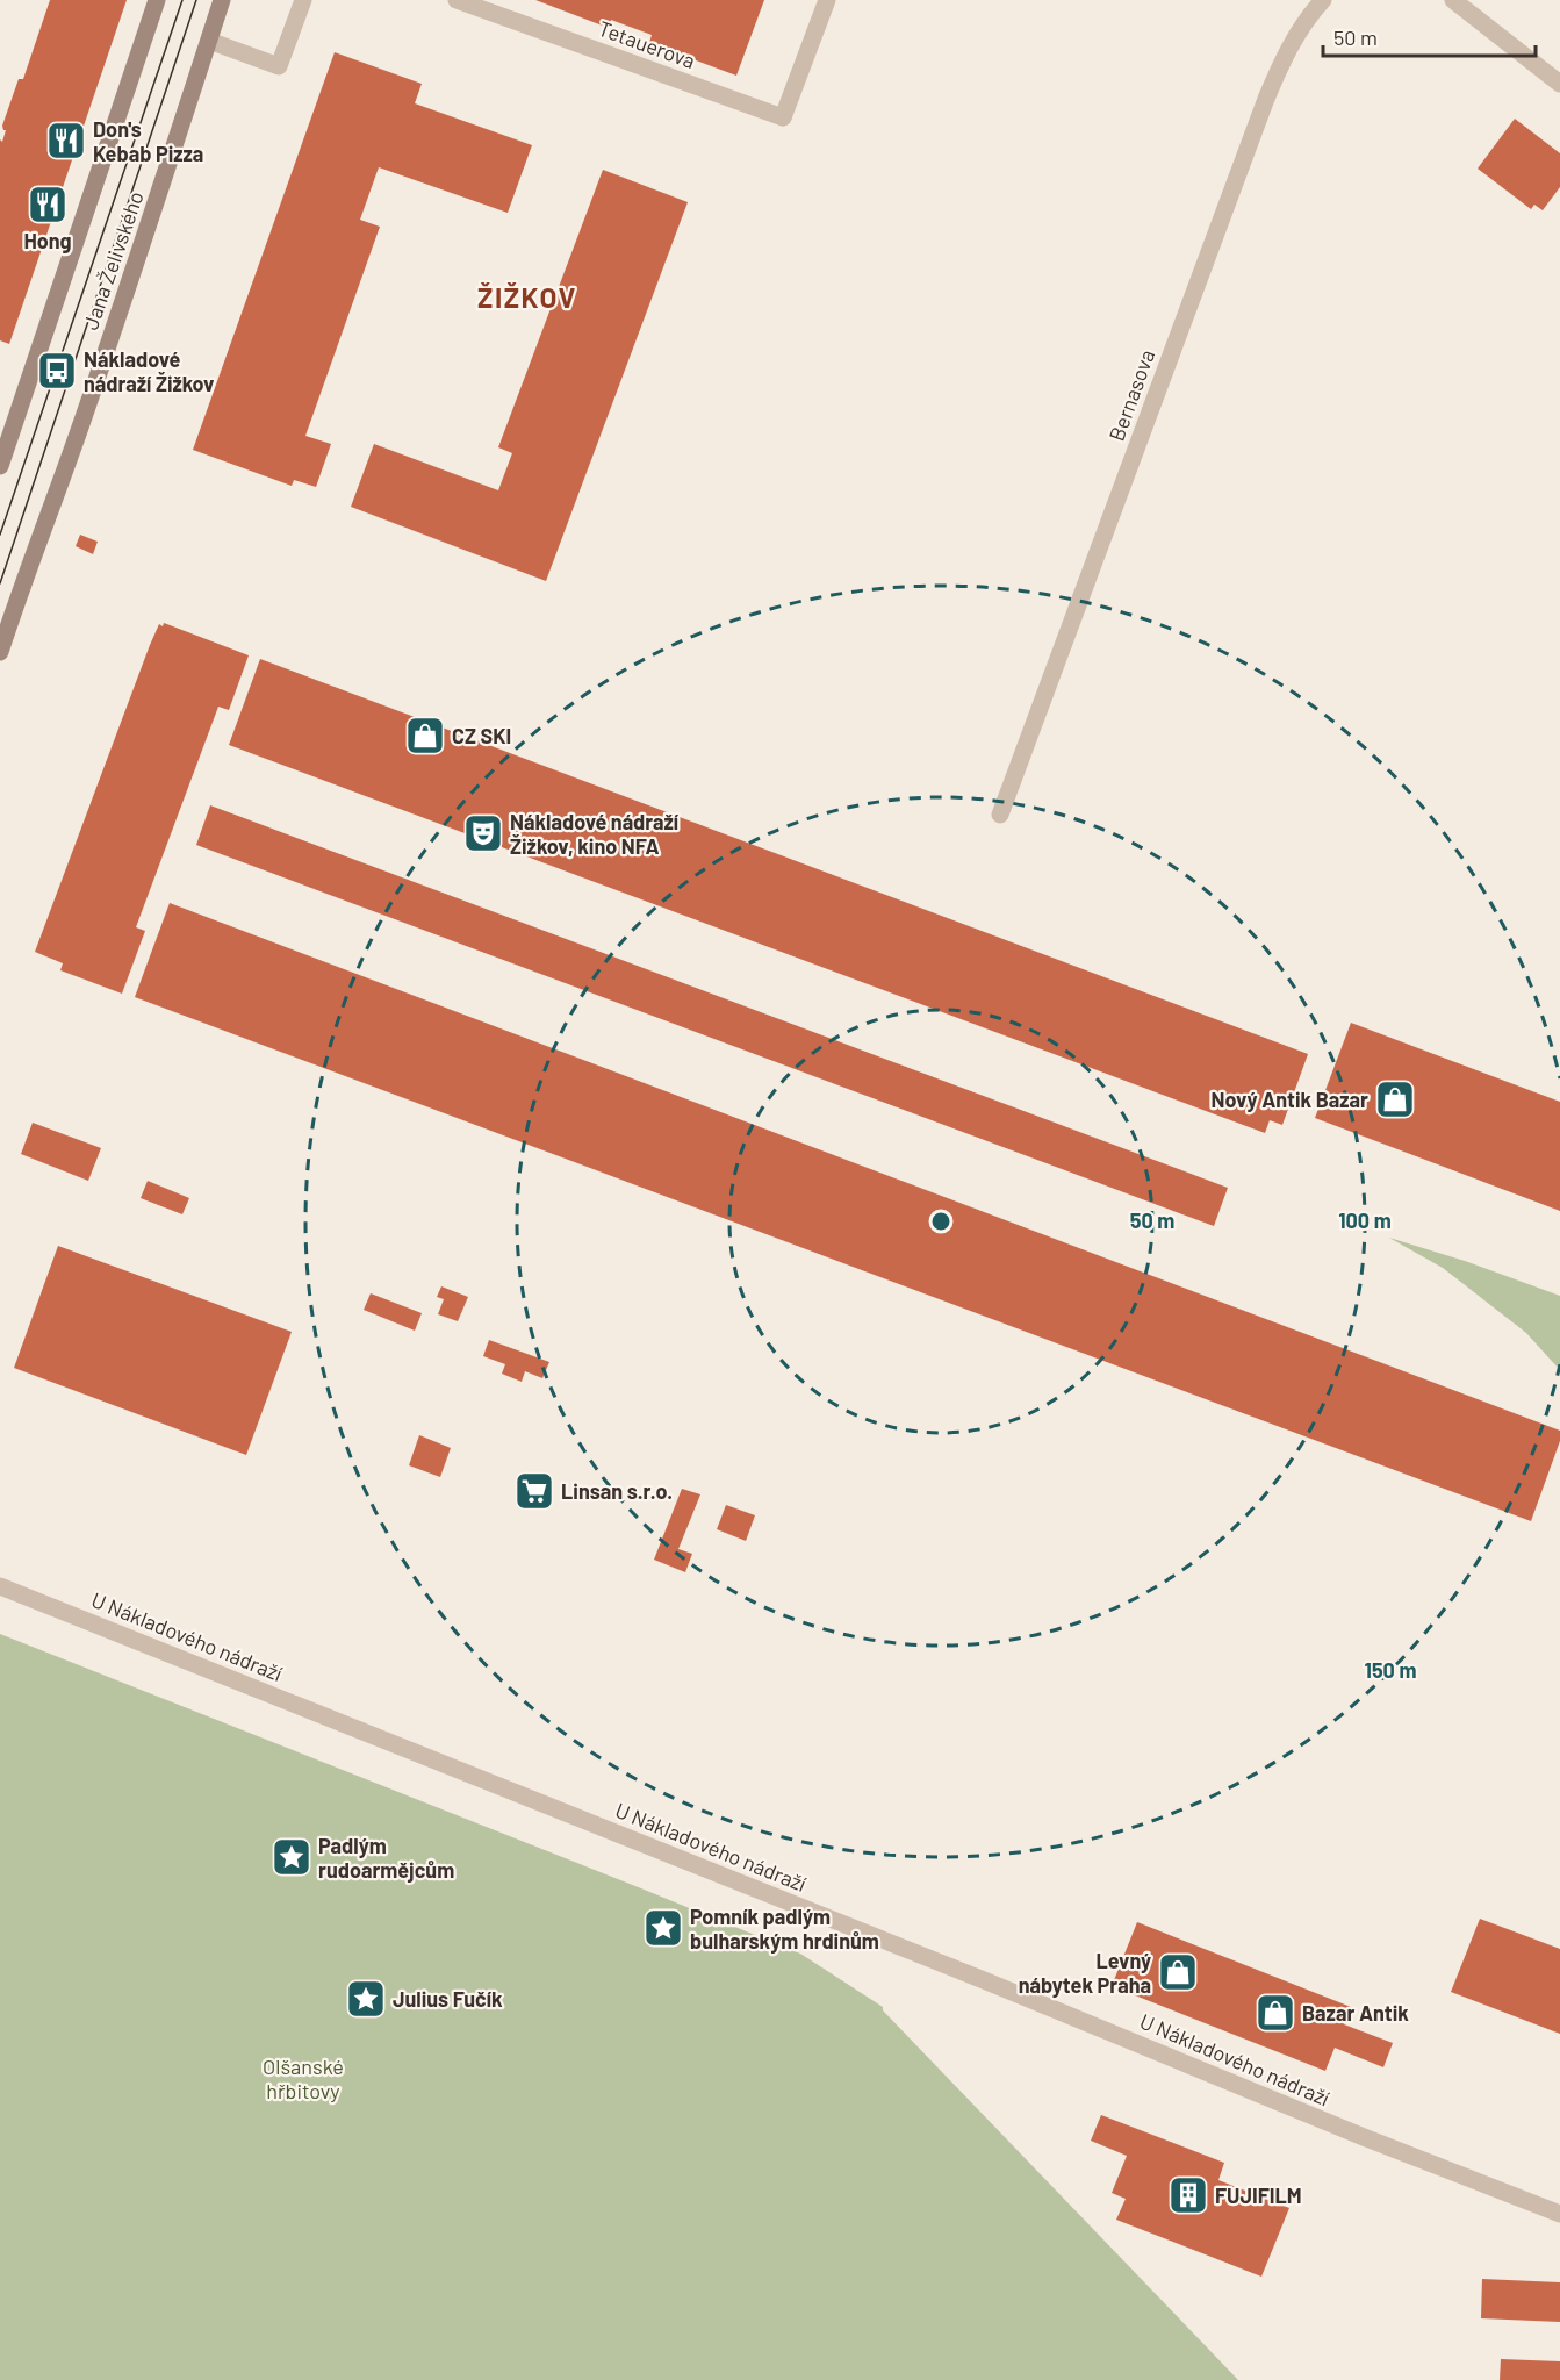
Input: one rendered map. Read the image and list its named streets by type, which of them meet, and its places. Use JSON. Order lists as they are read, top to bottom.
{
  "streets": {
    "main road": ["Jana Želivského"],
    "street": ["Tetauerova", "Bernasova", "U Nákladového nádraží"]
  },
  "districts": ["ŽIŽKOV"],
  "parks": ["Olšanské hřbitovy"],
  "places": {
    "restaurant": ["Don's Kebab Pizza", "Hong"],
    "bus stop": ["Nákladové nádraží Žižkov"],
    "shop": [
      "CZ SKI",
      "Nový Antik Bazar",
      "Levný nábytek Praha",
      "Bazar Antik"
    ],
    "theatre": ["Nákladové nádraží Žižkov, kino NFA"],
    "supermarket": ["Linsan s.r.o."],
    "place": ["Padlým rudoarmějcům", "Pomník padlým bulharským hrdinům", "Julius Fučík"],
    "building": ["FUJIFILM"]
  },
  "scale_bar": "50 m",
  "rings": ["50 m", "100 m", "150 m"]
}
